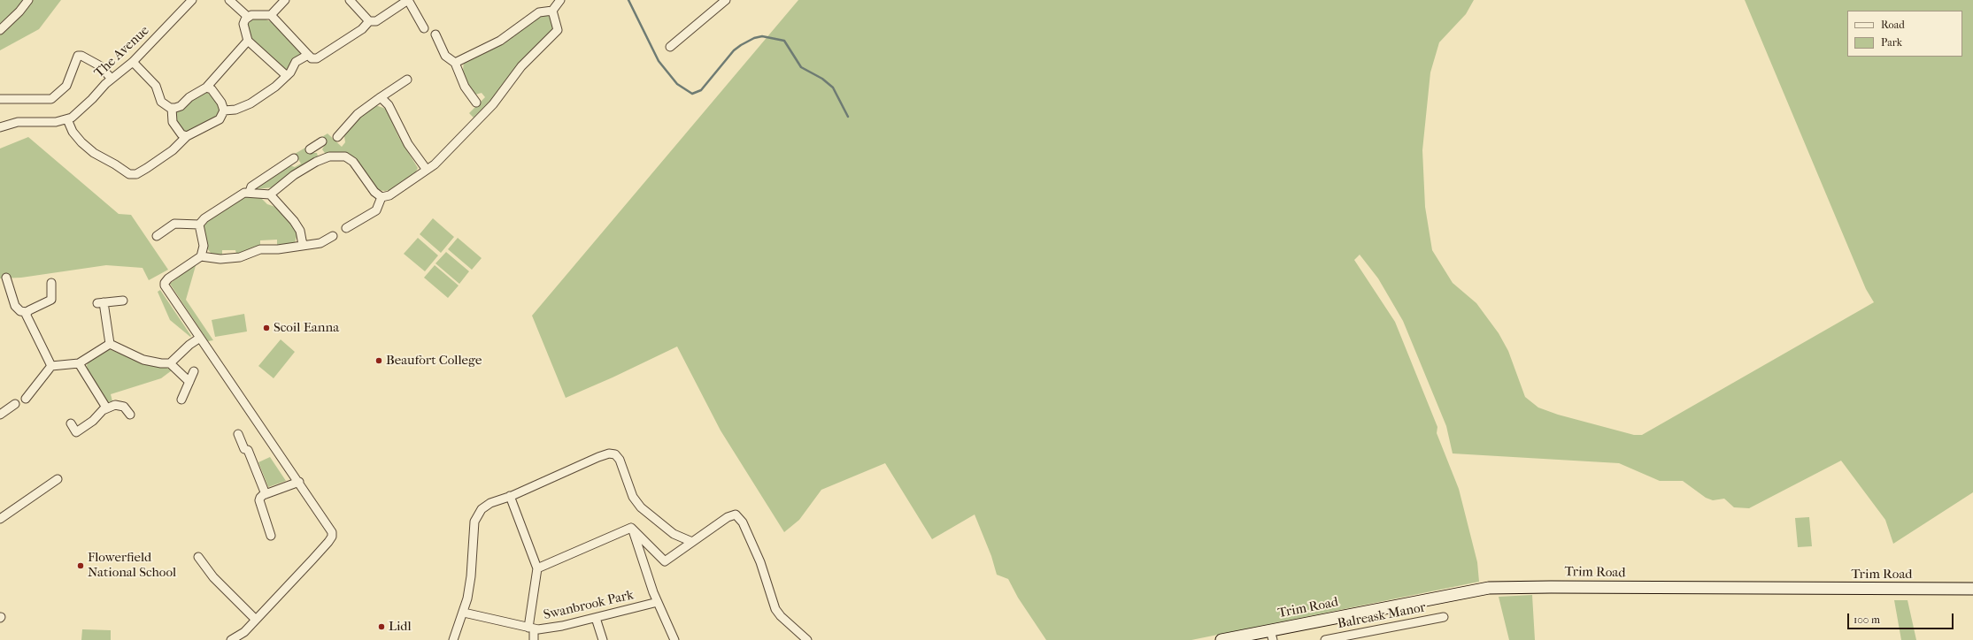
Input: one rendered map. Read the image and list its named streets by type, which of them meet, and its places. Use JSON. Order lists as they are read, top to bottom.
{
  "streets": {
    "main road": ["Trim Road"],
    "street": ["The Avenue", "Swanbrook Park", "Balreask Manor"]
  },
  "places": [
    "Scoil Eanna",
    "Beaufort College",
    "Flowerfield National School",
    "Lidl"
  ],
  "legend": ["Road", "Park"],
  "scale_bar": "100 m"
}
